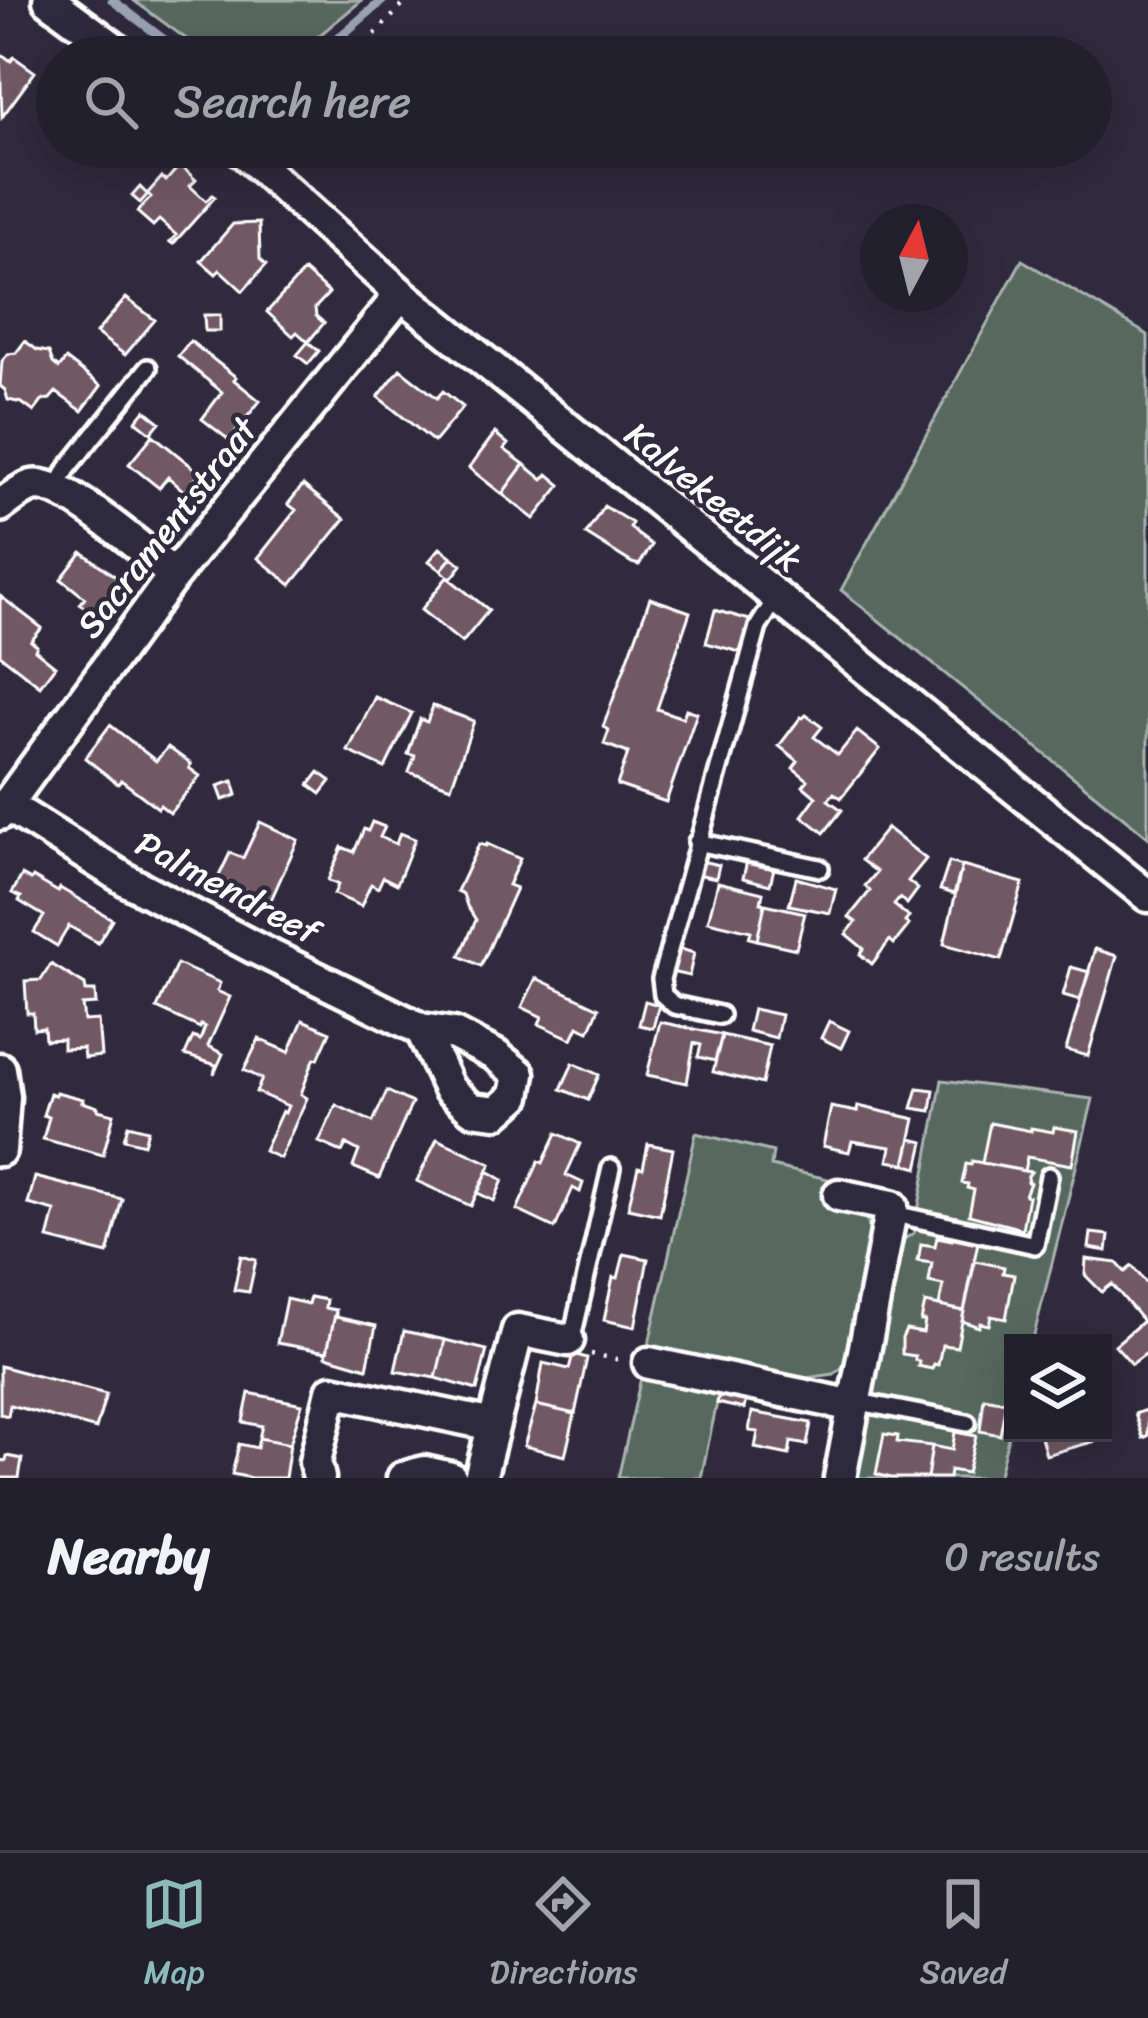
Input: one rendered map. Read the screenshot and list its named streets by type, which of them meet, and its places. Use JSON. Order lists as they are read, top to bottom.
{
  "streets": {
    "street": ["Kalvekeetdijk", "Sacramentstraat", "Palmendreef"]
  },
  "crossings": [
    ["Kalvekeetdijk", "Sacramentstraat"],
    ["Sacramentstraat", "Palmendreef"]
  ],
  "north": "top",
  "page": {
    "search": "Search here",
    "heading": ["Nearby", "0 results"],
    "nav": ["Map", "Directions", "Saved"]
  }
}
